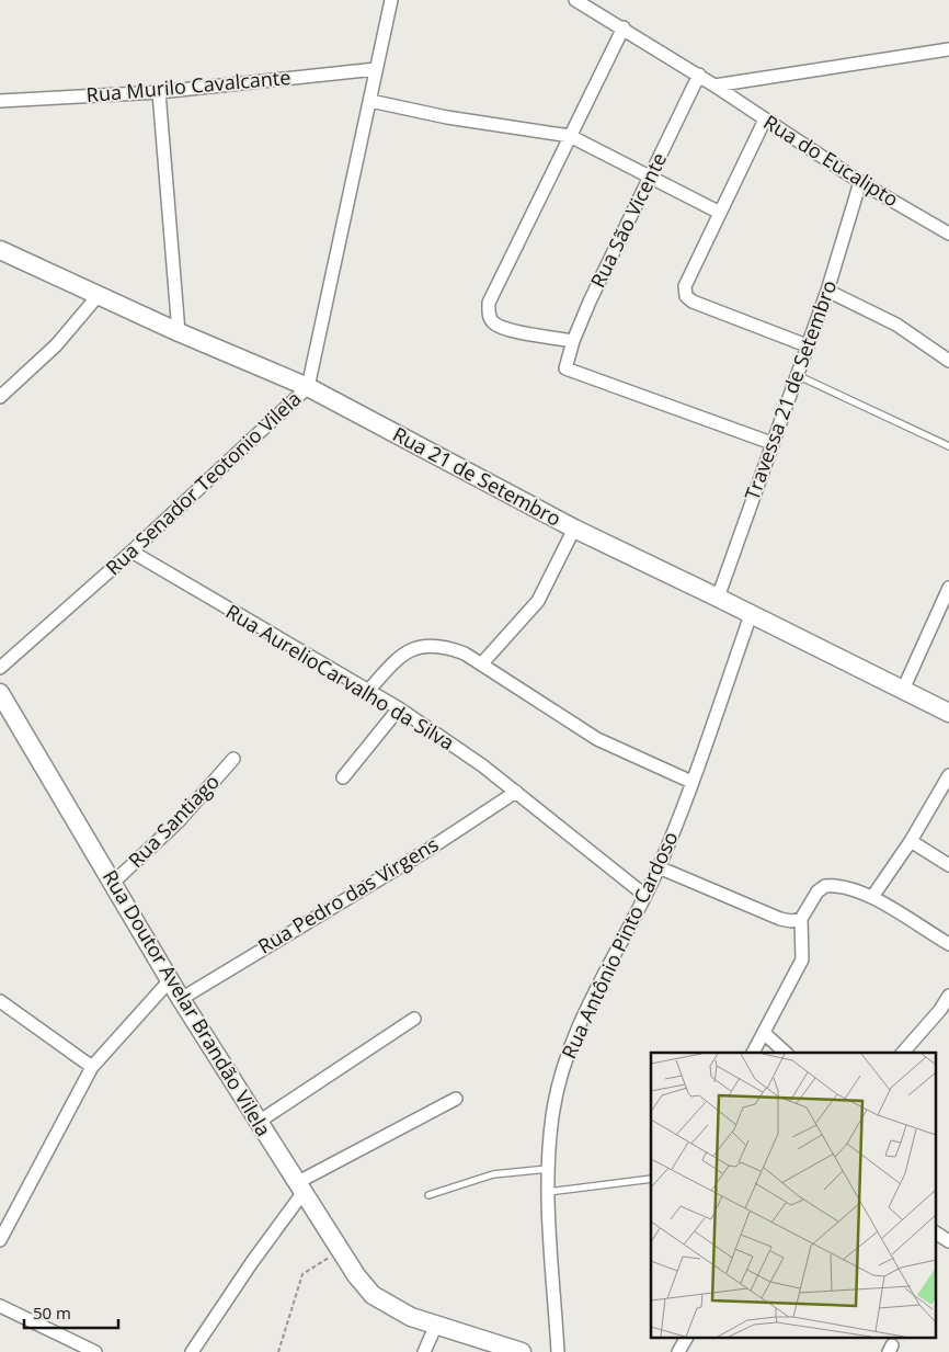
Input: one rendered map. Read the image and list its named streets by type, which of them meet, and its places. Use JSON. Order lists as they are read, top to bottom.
{
  "streets": {
    "street": [
      "Rua Murilo Cavalcante",
      "Rua do Eucalipto",
      "Rua São Vicente",
      "Travessa 21 de Setembro",
      "Rua 21 de Setembro",
      "Rua Senador Teotonio Vilela",
      "Rua AurelioCarvalho da Silva",
      "Rua Santiago",
      "Rua Pedro das Virgens",
      "Rua Antônio Pinto Cardoso",
      "Rua Doutor Avelar Brandão Vilela"
    ]
  },
  "crossings": [
    ["Rua Murilo Cavalcante", "Rua Senador Teotonio Vilela"],
    ["Rua do Eucalipto", "Rua São Vicente"],
    ["Rua do Eucalipto", "Travessa 21 de Setembro"],
    ["Rua São Vicente", "Travessa 21 de Setembro"],
    ["Travessa 21 de Setembro", "Rua 21 de Setembro"],
    ["Rua 21 de Setembro", "Rua Senador Teotonio Vilela"],
    ["Rua 21 de Setembro", "Rua Antônio Pinto Cardoso"],
    ["Rua Senador Teotonio Vilela", "Rua AurelioCarvalho da Silva"],
    ["Rua AurelioCarvalho da Silva", "Rua Pedro das Virgens"],
    ["Rua AurelioCarvalho da Silva", "Rua Antônio Pinto Cardoso"],
    ["Rua Santiago", "Rua Doutor Avelar Brandão Vilela"],
    ["Rua Pedro das Virgens", "Rua Doutor Avelar Brandão Vilela"]
  ],
  "scale_bar": "50 m"
}
